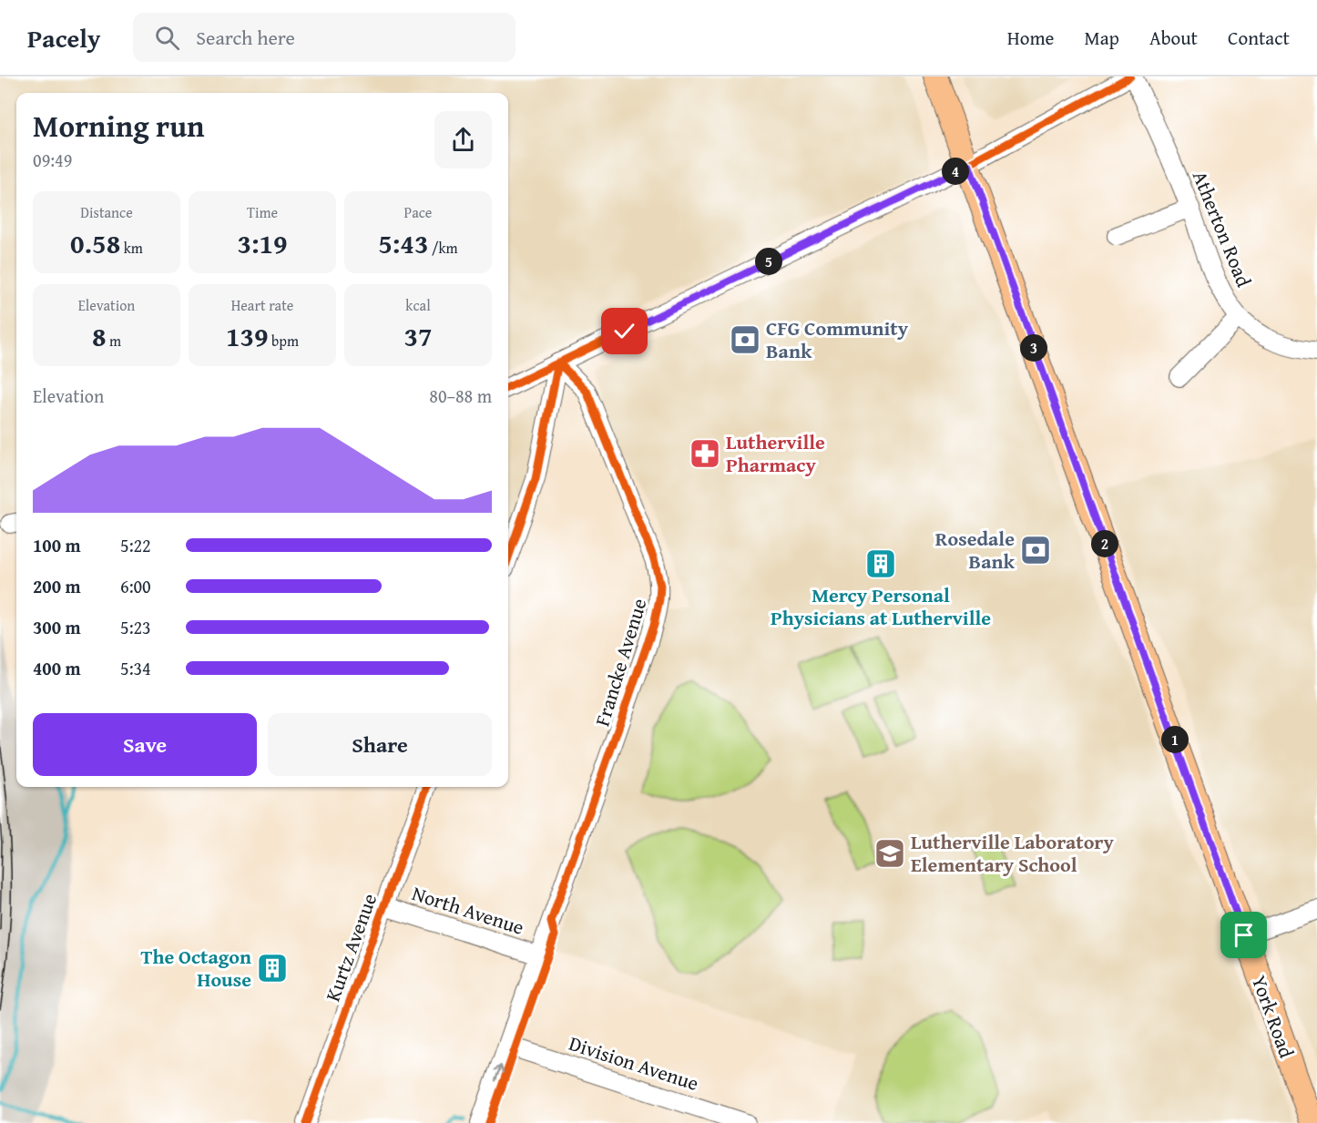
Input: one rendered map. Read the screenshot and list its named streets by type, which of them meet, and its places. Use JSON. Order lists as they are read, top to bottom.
{
  "streets": {
    "main road": ["York Road"],
    "street": [
      "Atherton Road",
      "Francke Avenue",
      "North Avenue",
      "Kurtz Avenue",
      "Division Avenue"
    ]
  },
  "crossings": [
    ["Francke Avenue", "North Avenue"],
    ["Francke Avenue", "Division Avenue"],
    ["North Avenue", "Kurtz Avenue"]
  ],
  "places": {
    "bank": ["CFG Community Bank", "Rosedale Bank"],
    "pharmacy": ["Lutherville Pharmacy"],
    "building": ["Mercy Personal Physicians at Lutherville", "The Octagon House"],
    "school or university": ["Lutherville Laboratory Elementary School"]
  },
  "page": {
    "header": "Pacely",
    "search": "Search here",
    "nav": [
      "Home",
      "Map",
      "About",
      "Contact"
    ],
    "heading": ["Morning run", "09:49"],
    "pins": [
      "4",
      "5",
      "3",
      "2",
      "1"
    ],
    "stats": [
      ["Distance", "0.58 km"],
      ["Time", "3:19"],
      ["Pace", "5:43 /km"],
      ["Elevation", "8 m"],
      ["Heart rate", "139 bpm"],
      ["kcal", "37"]
    ],
    "chart": ["Elevation", "80–88 m"],
    "list": [
      {
        "name": "100 m",
        "note": "5:22"
      },
      {
        "name": "200 m",
        "note": "6:00"
      },
      {
        "name": "300 m",
        "note": "5:23"
      },
      {
        "name": "400 m",
        "note": "5:34"
      }
    ],
    "buttons": ["Save", "Share"]
  }
}
